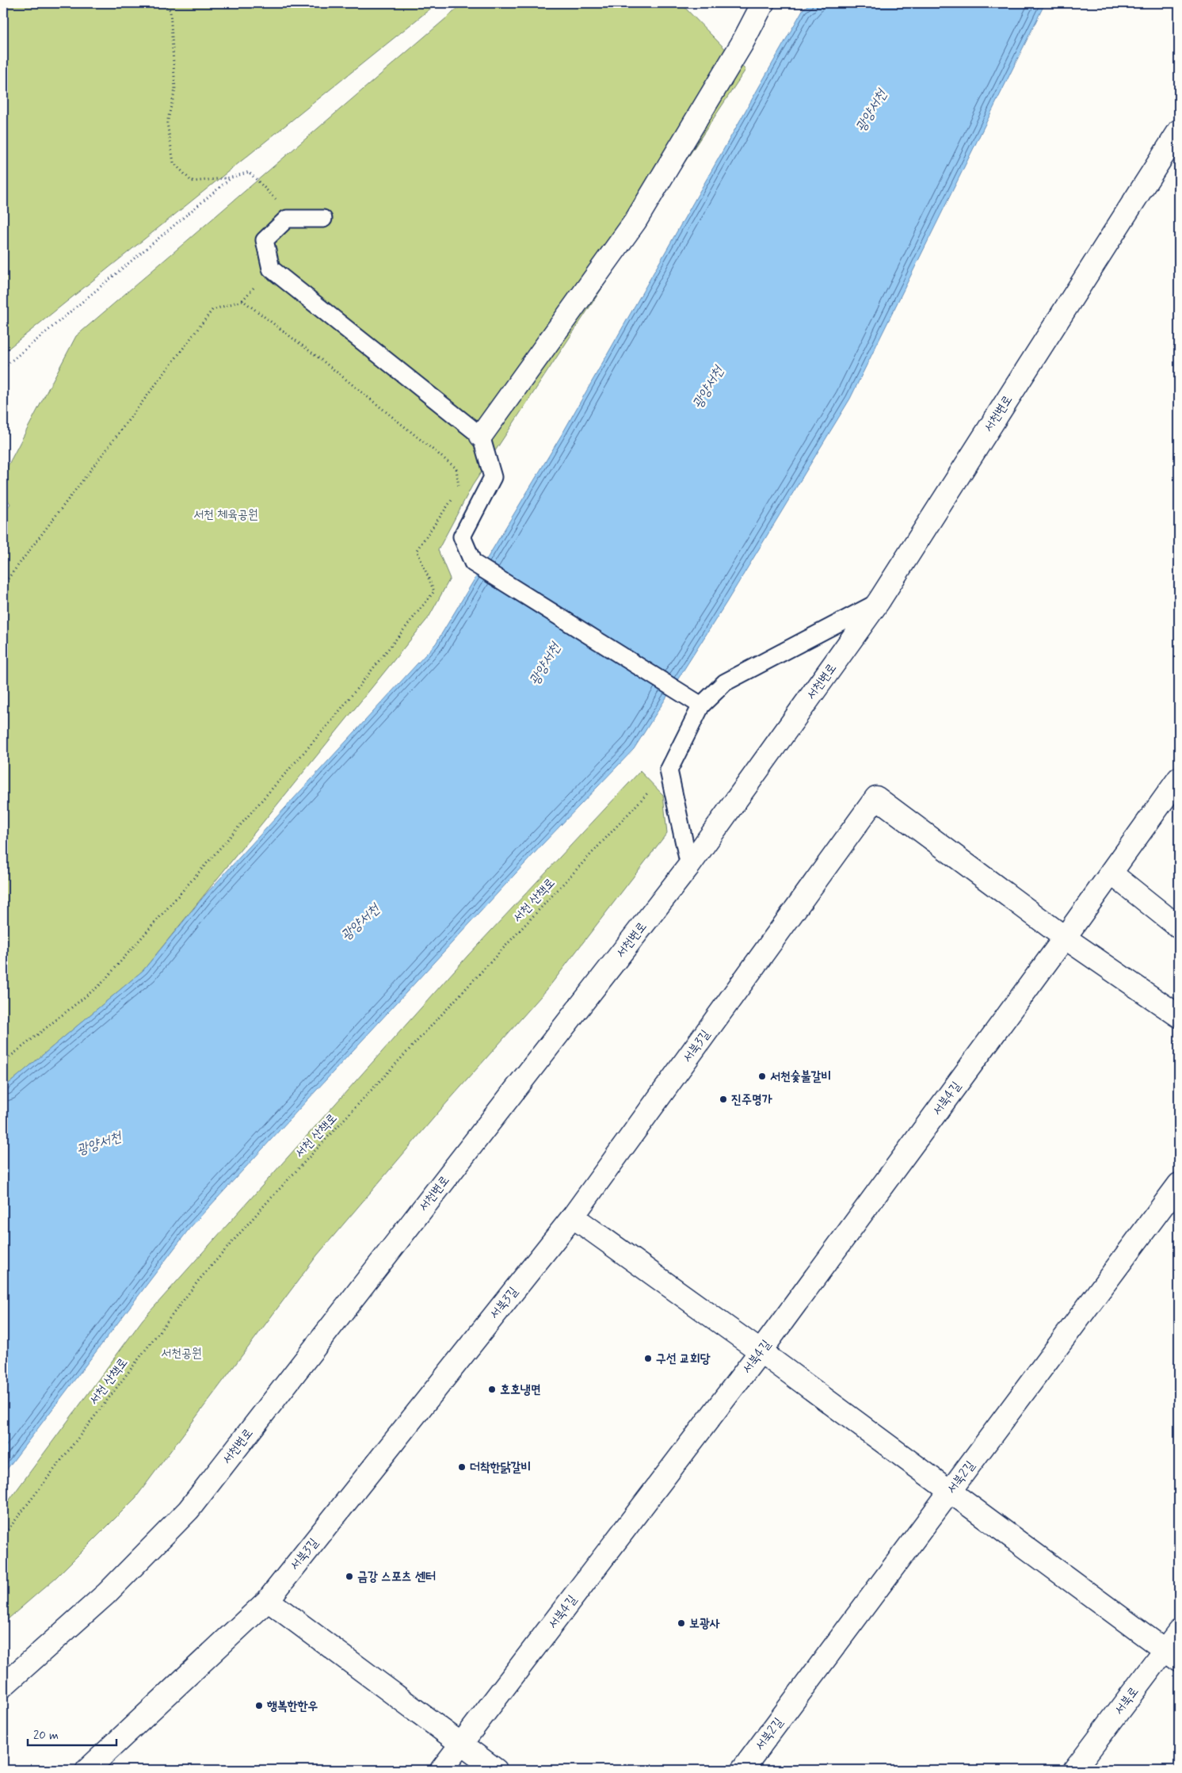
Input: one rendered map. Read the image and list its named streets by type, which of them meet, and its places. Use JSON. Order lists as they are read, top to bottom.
{
  "streets": {
    "street": [
      "서천변로",
      "서북3길",
      "서북4길",
      "서북2길",
      "서북로"
    ],
    "path": ["서천 산책로"]
  },
  "crossings": [
    ["서북3길", "서북4길"]
  ],
  "water": ["광양서천"],
  "parks": ["서천 체육공원", "서천공원"],
  "places": [
    "서천숯불갈비",
    "진주명가",
    "구선 교회당",
    "호호냉면",
    "더착한닭갈비",
    "금강 스포츠 센터",
    "보광사",
    "행복한한우"
  ],
  "scale_bar": "20 m"
}
